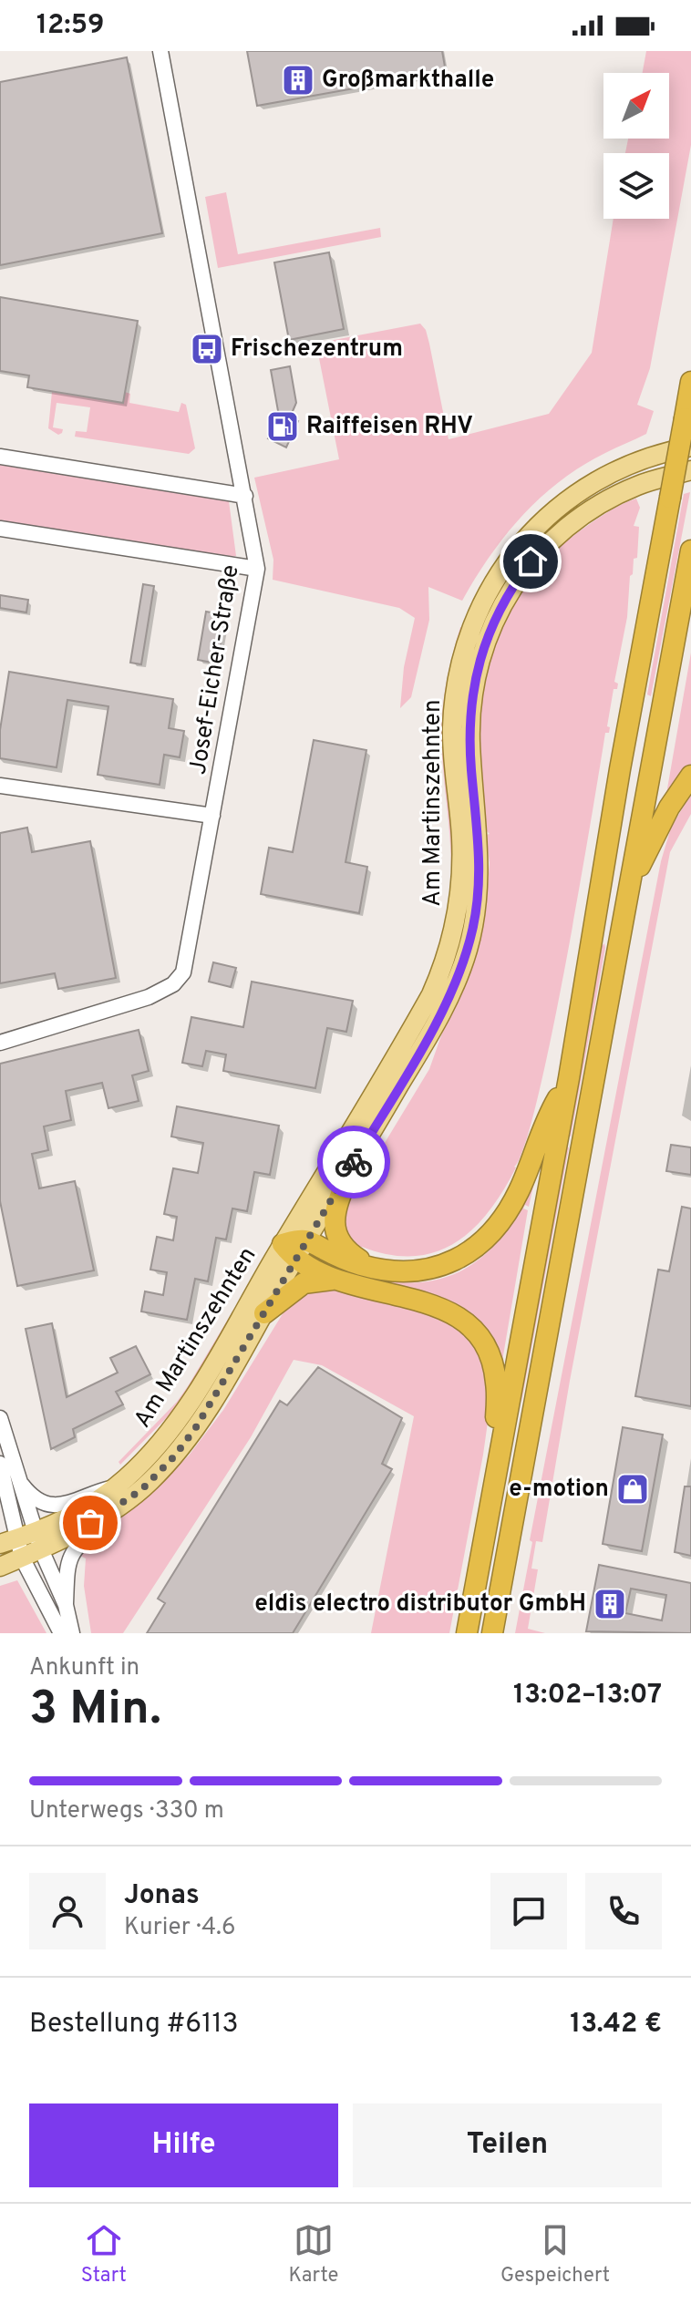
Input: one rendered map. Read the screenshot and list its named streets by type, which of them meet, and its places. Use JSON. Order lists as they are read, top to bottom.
{
  "streets": {
    "main road": ["Am Martinszehnten"],
    "street": ["Josef-Eicher-Straße"]
  },
  "places": {
    "building": ["Großmarkthalle", "eldis electro distributor GmbH"],
    "bus stop": ["Frischezentrum"],
    "fuel station": ["Raiffeisen RHV"],
    "shop": ["e-motion"]
  },
  "north": "top right",
  "page": {
    "status": "12:59",
    "heading": ["3 Min.", "Ankunft in", "13:02–13:07"],
    "panel": [
      "Jonas",
      "Kurier · 4.6",
      "Bestellung #6113",
      "13.42 €"
    ],
    "bar": "Unterwegs · 330 m",
    "buttons": ["Hilfe", "Teilen"],
    "tabs": ["Start", "Karte", "Gespeichert"]
  }
}
